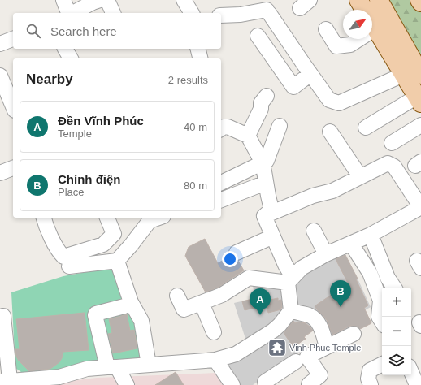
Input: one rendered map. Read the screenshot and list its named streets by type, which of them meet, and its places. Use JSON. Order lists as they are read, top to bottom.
{
  "places": {
    "temple": ["Vinh Phuc Temple"]
  },
  "north": "top right",
  "page": {
    "search": "Search here",
    "heading": ["Nearby", "2 results"],
    "list": [
      {
        "mark": "A",
        "name": "Đền Vĩnh Phúc",
        "note": "Temple",
        "value": "40 m"
      },
      {
        "mark": "B",
        "name": "Chính điện",
        "note": "Place",
        "value": "80 m"
      }
    ],
    "pins": ["B", "A"],
    "map_buttons": ["+", "−"]
  }
}
